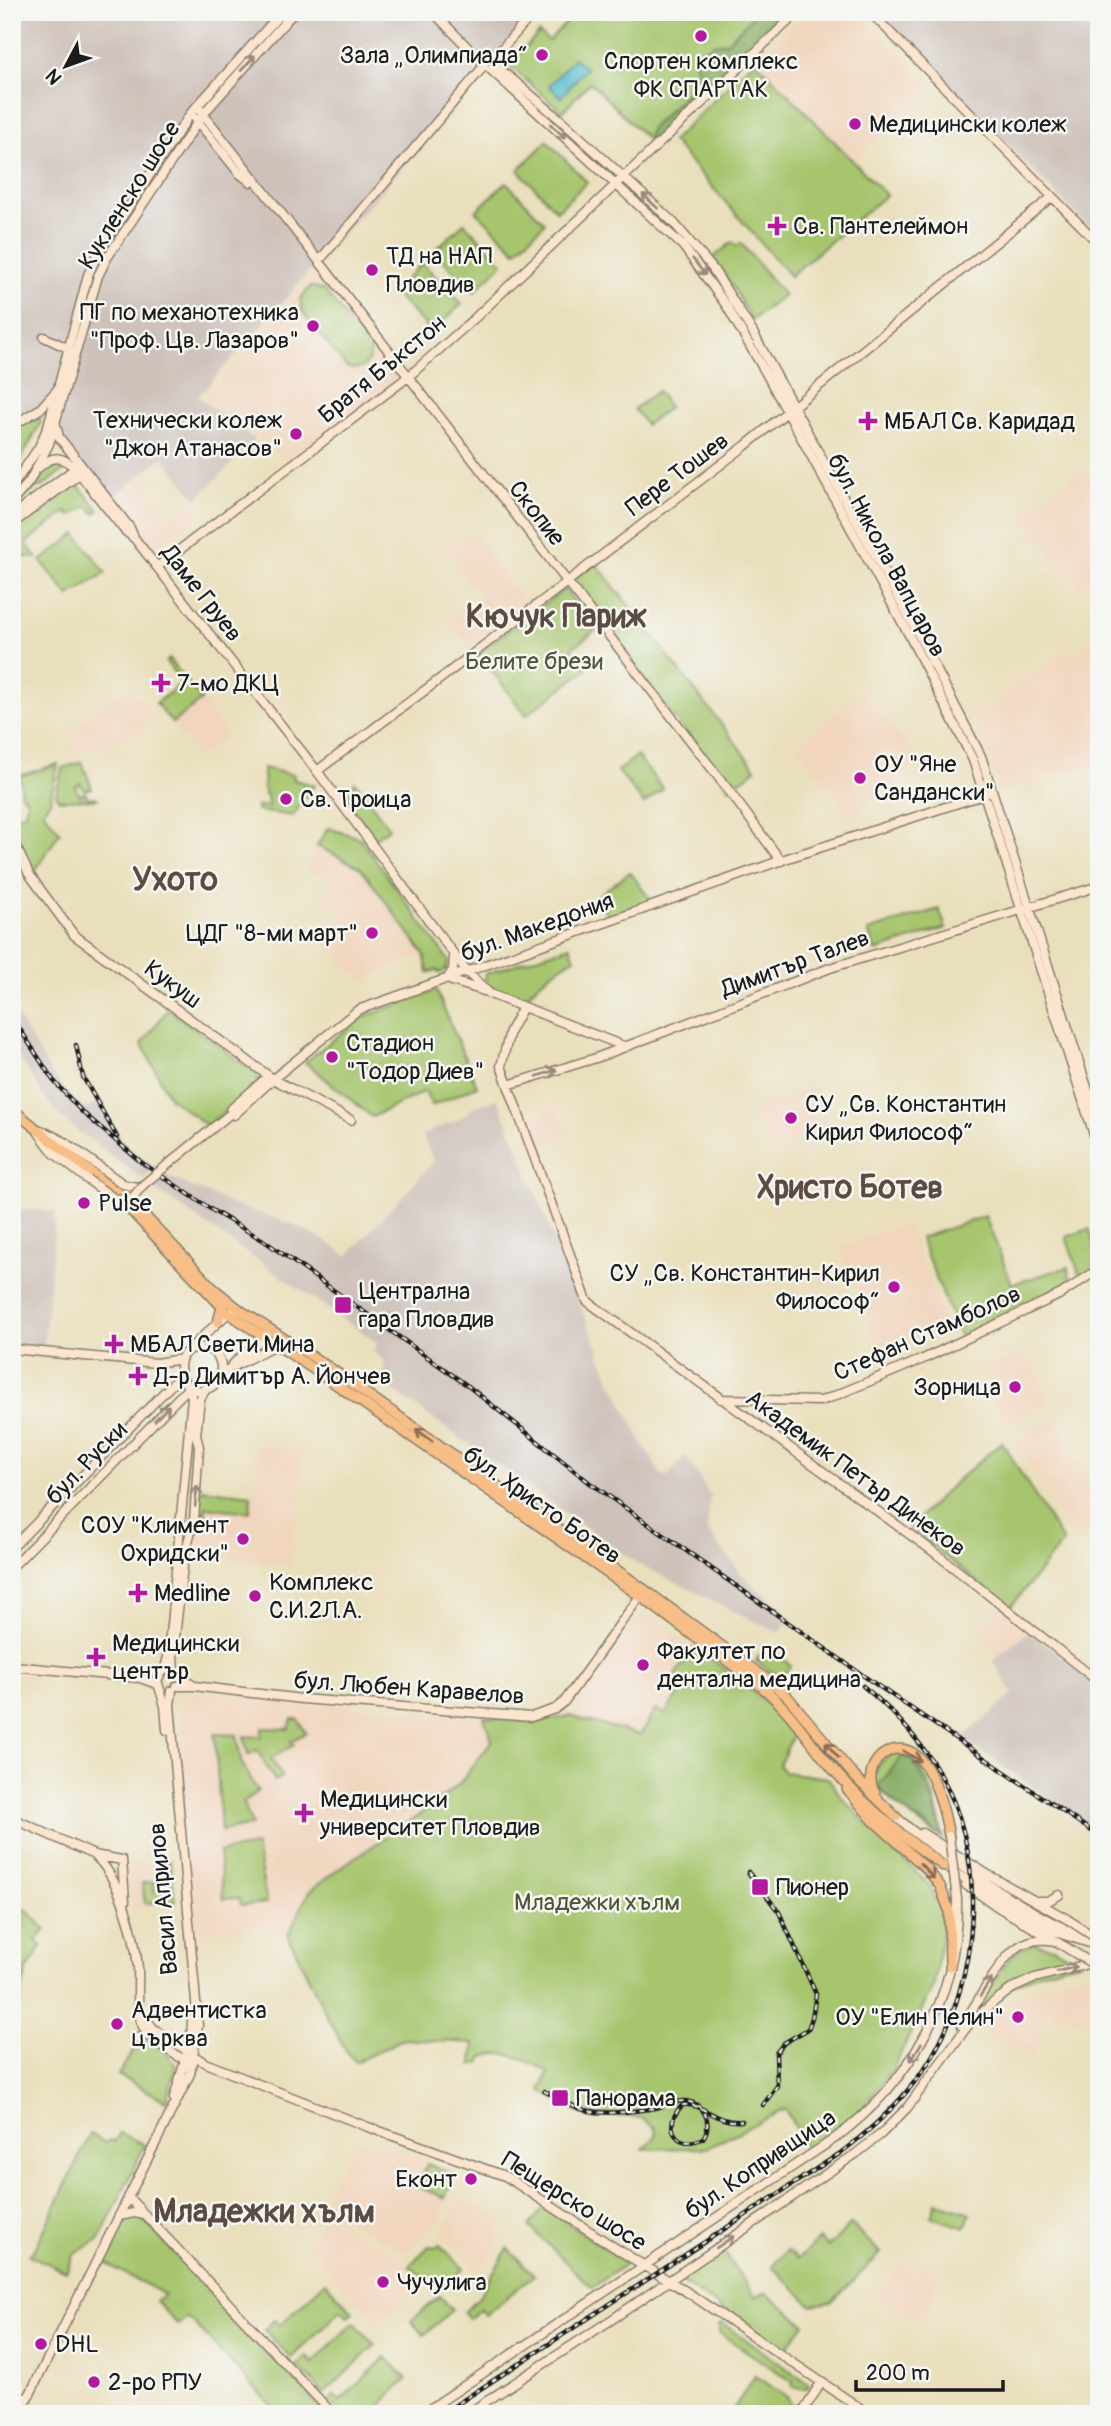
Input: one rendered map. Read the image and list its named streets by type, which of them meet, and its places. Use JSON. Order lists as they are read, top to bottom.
{
  "streets": {
    "main road": ["бул. Христо Ботев"],
    "street": [
      "Кукленско шосе",
      "Братя Бъкстон",
      "Пере Тошев",
      "Скопие",
      "бул. Никола Вапцаров",
      "Даме Груев",
      "бул. Македония",
      "Димитър Талев",
      "Кукуш",
      "Стефан Стамболов",
      "бул. Руски",
      "Академик Петър Динеков",
      "бул. Любен Каравелов",
      "Васил Априлов",
      "бул. Копривщица",
      "Пещерско шосе"
    ]
  },
  "crossings": [
    ["Кукленско шосе", "Скопие"],
    ["Кукленско шосе", "Даме Груев"],
    ["Братя Бъкстон", "Скопие"],
    ["Братя Бъкстон", "бул. Никола Вапцаров"],
    ["Братя Бъкстон", "Даме Груев"],
    ["Пере Тошев", "Скопие"],
    ["Пере Тошев", "бул. Никола Вапцаров"],
    ["Пере Тошев", "Даме Груев"],
    ["Скопие", "бул. Македония"],
    ["бул. Никола Вапцаров", "бул. Македония"],
    ["бул. Никола Вапцаров", "Димитър Талев"],
    ["Даме Груев", "бул. Македония"],
    ["бул. Македония", "Кукуш"],
    ["бул. Македония", "бул. Христо Ботев"],
    ["Димитър Талев", "Академик Петър Динеков"],
    ["Стефан Стамболов", "Академик Петър Динеков"],
    ["бул. Руски", "Васил Априлов"],
    ["бул. Христо Ботев", "бул. Любен Каравелов"],
    ["бул. Любен Каравелов", "Васил Априлов"],
    ["Васил Априлов", "Пещерско шосе"],
    ["бул. Копривщица", "Пещерско шосе"]
  ],
  "districts": [
    "Кючук Париж",
    "Ухото",
    "Христо Ботев",
    "Младежки хълм"
  ],
  "parks": ["Белите брези", "Младежки хълм"],
  "places": {
    "other": [
      "Спортен комплекс ФК СПАРТАК",
      "Зала „Олимпиада“",
      "Медицински колеж",
      "ТД на НАП Пловдив",
      "ПГ по механотехника \"Проф. Цв. Лазаров\"",
      "Технически колеж \"Джон Атанасов\"",
      "ОУ \"Яне Сандански\"",
      "Св. Троица",
      "ЦДГ \"8-ми март\"",
      "Стадион \"Тодор Диев\"",
      "СУ „Св. Константин Кирил Философ“",
      "Pulse",
      "СУ „Св. Константин-Кирил Философ“",
      "Зорница",
      "СОУ \"Климент Охридски\"",
      "Kомплекс С.И.2Л.А.",
      "Факултет по дентална медицина",
      "ОУ \"Елин Пелин\"",
      "Адвентистка църква",
      "Еконт",
      "Чучулига",
      "DHL",
      "2-ро РПУ"
    ],
    "health": [
      "Св. Пантелеймон",
      "МБАЛ Св. Каридад",
      "7-мо ДКЦ",
      "МБАЛ Свети Мина",
      "Д-р Димитър А. Йончев",
      "Medline",
      "Медицински център",
      "Медицински университет Пловдив"
    ],
    "transit": ["Централна гара Пловдив", "Пионер", "Панорама"]
  },
  "scale_bar": "200 m",
  "north": "bottom left"
}
